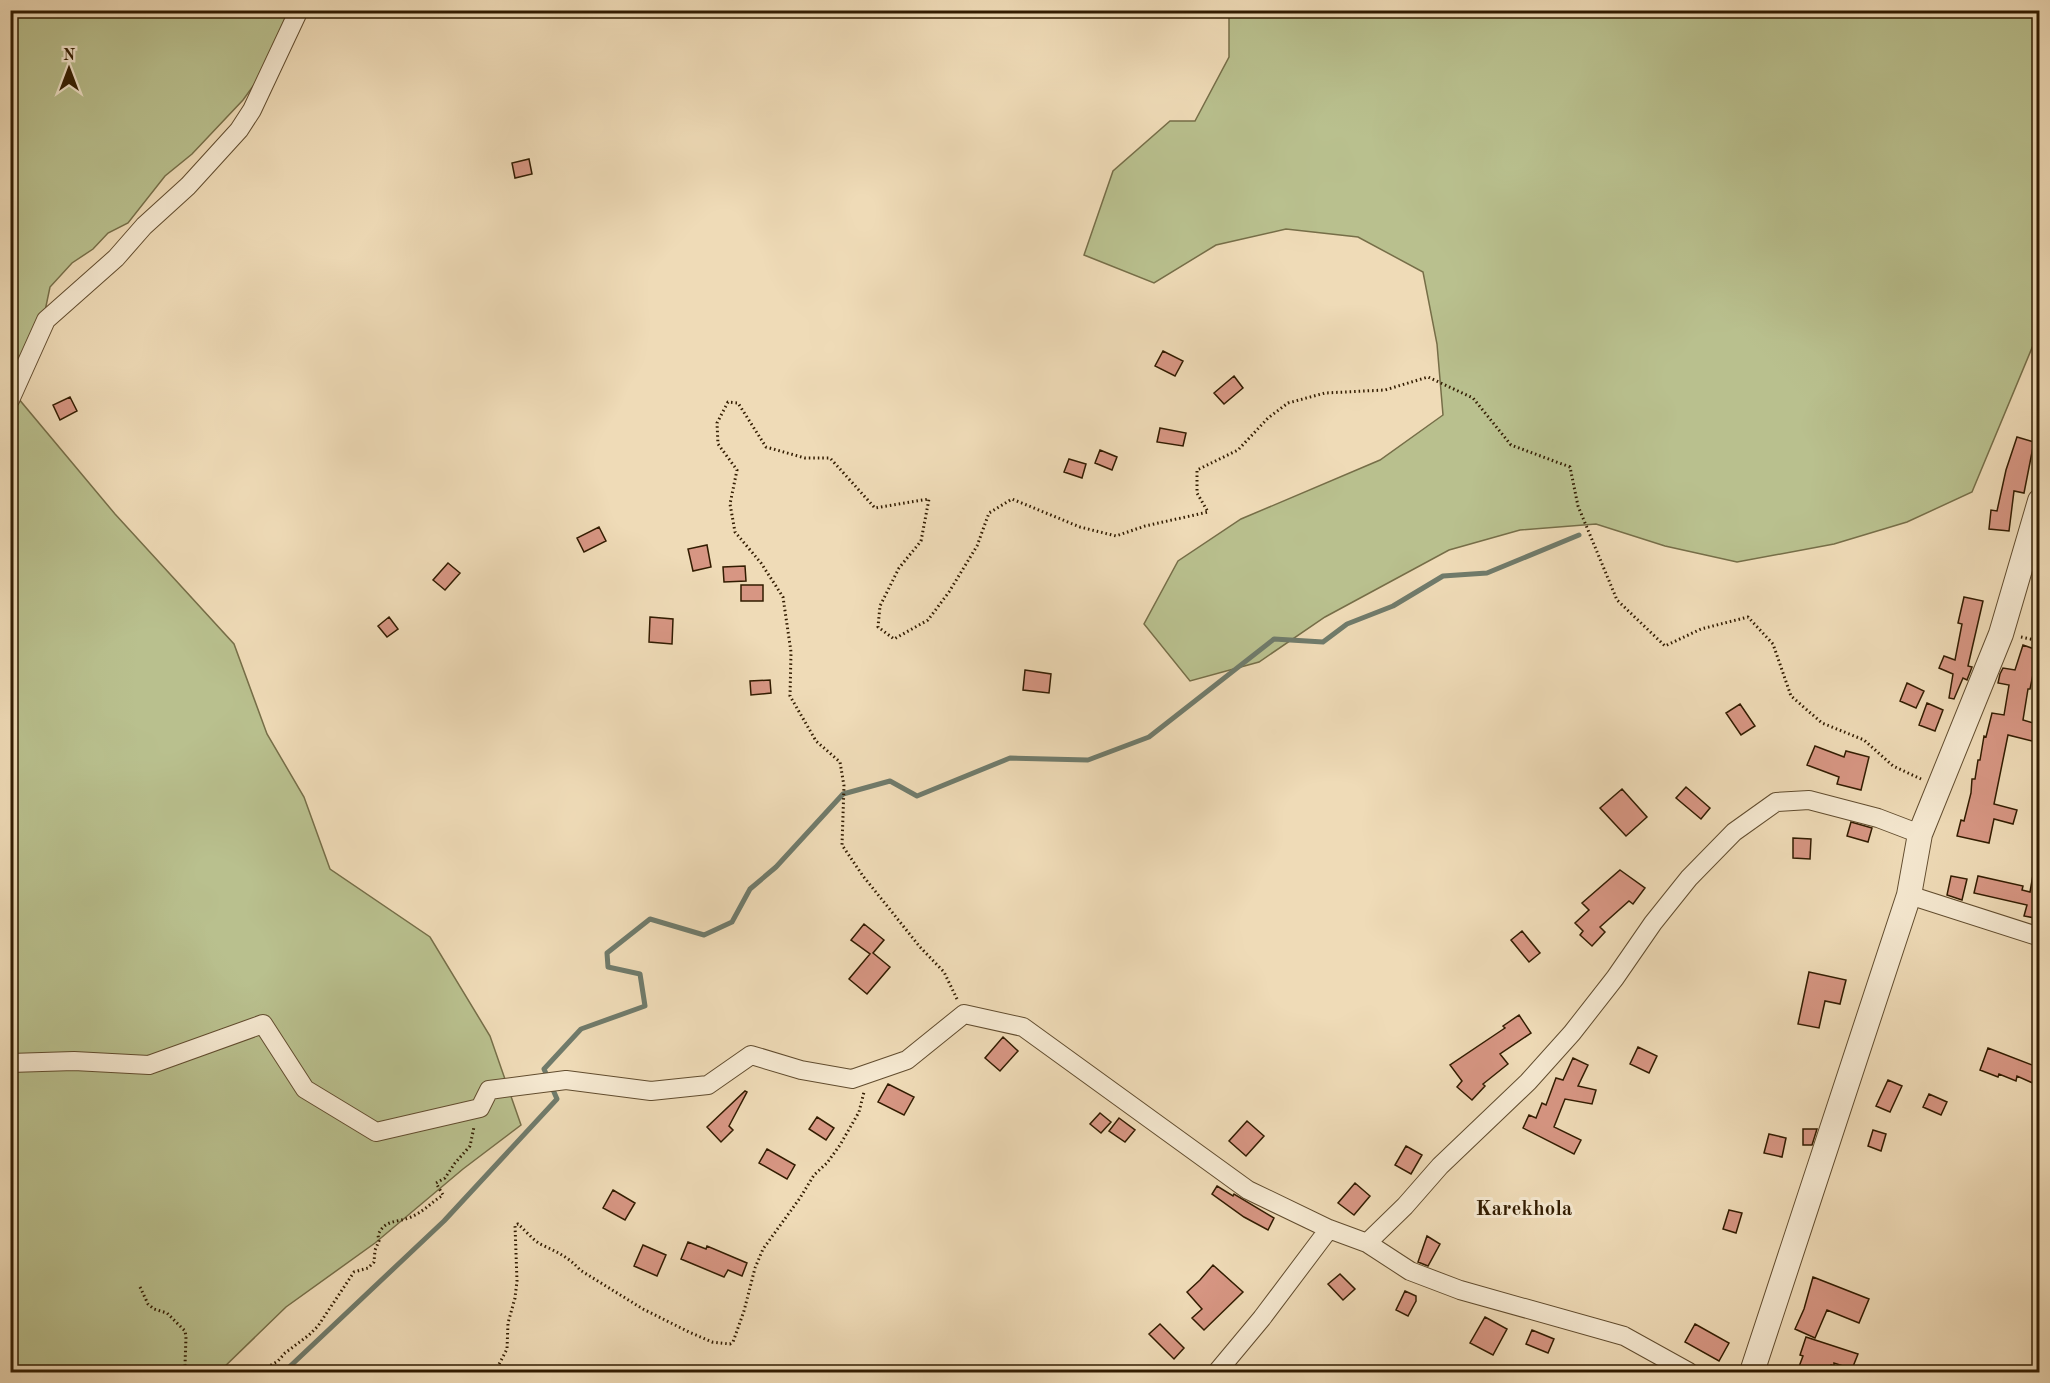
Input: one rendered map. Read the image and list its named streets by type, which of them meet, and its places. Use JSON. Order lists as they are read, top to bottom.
{
  "districts": ["Karekhola"],
  "north": "top"
}
